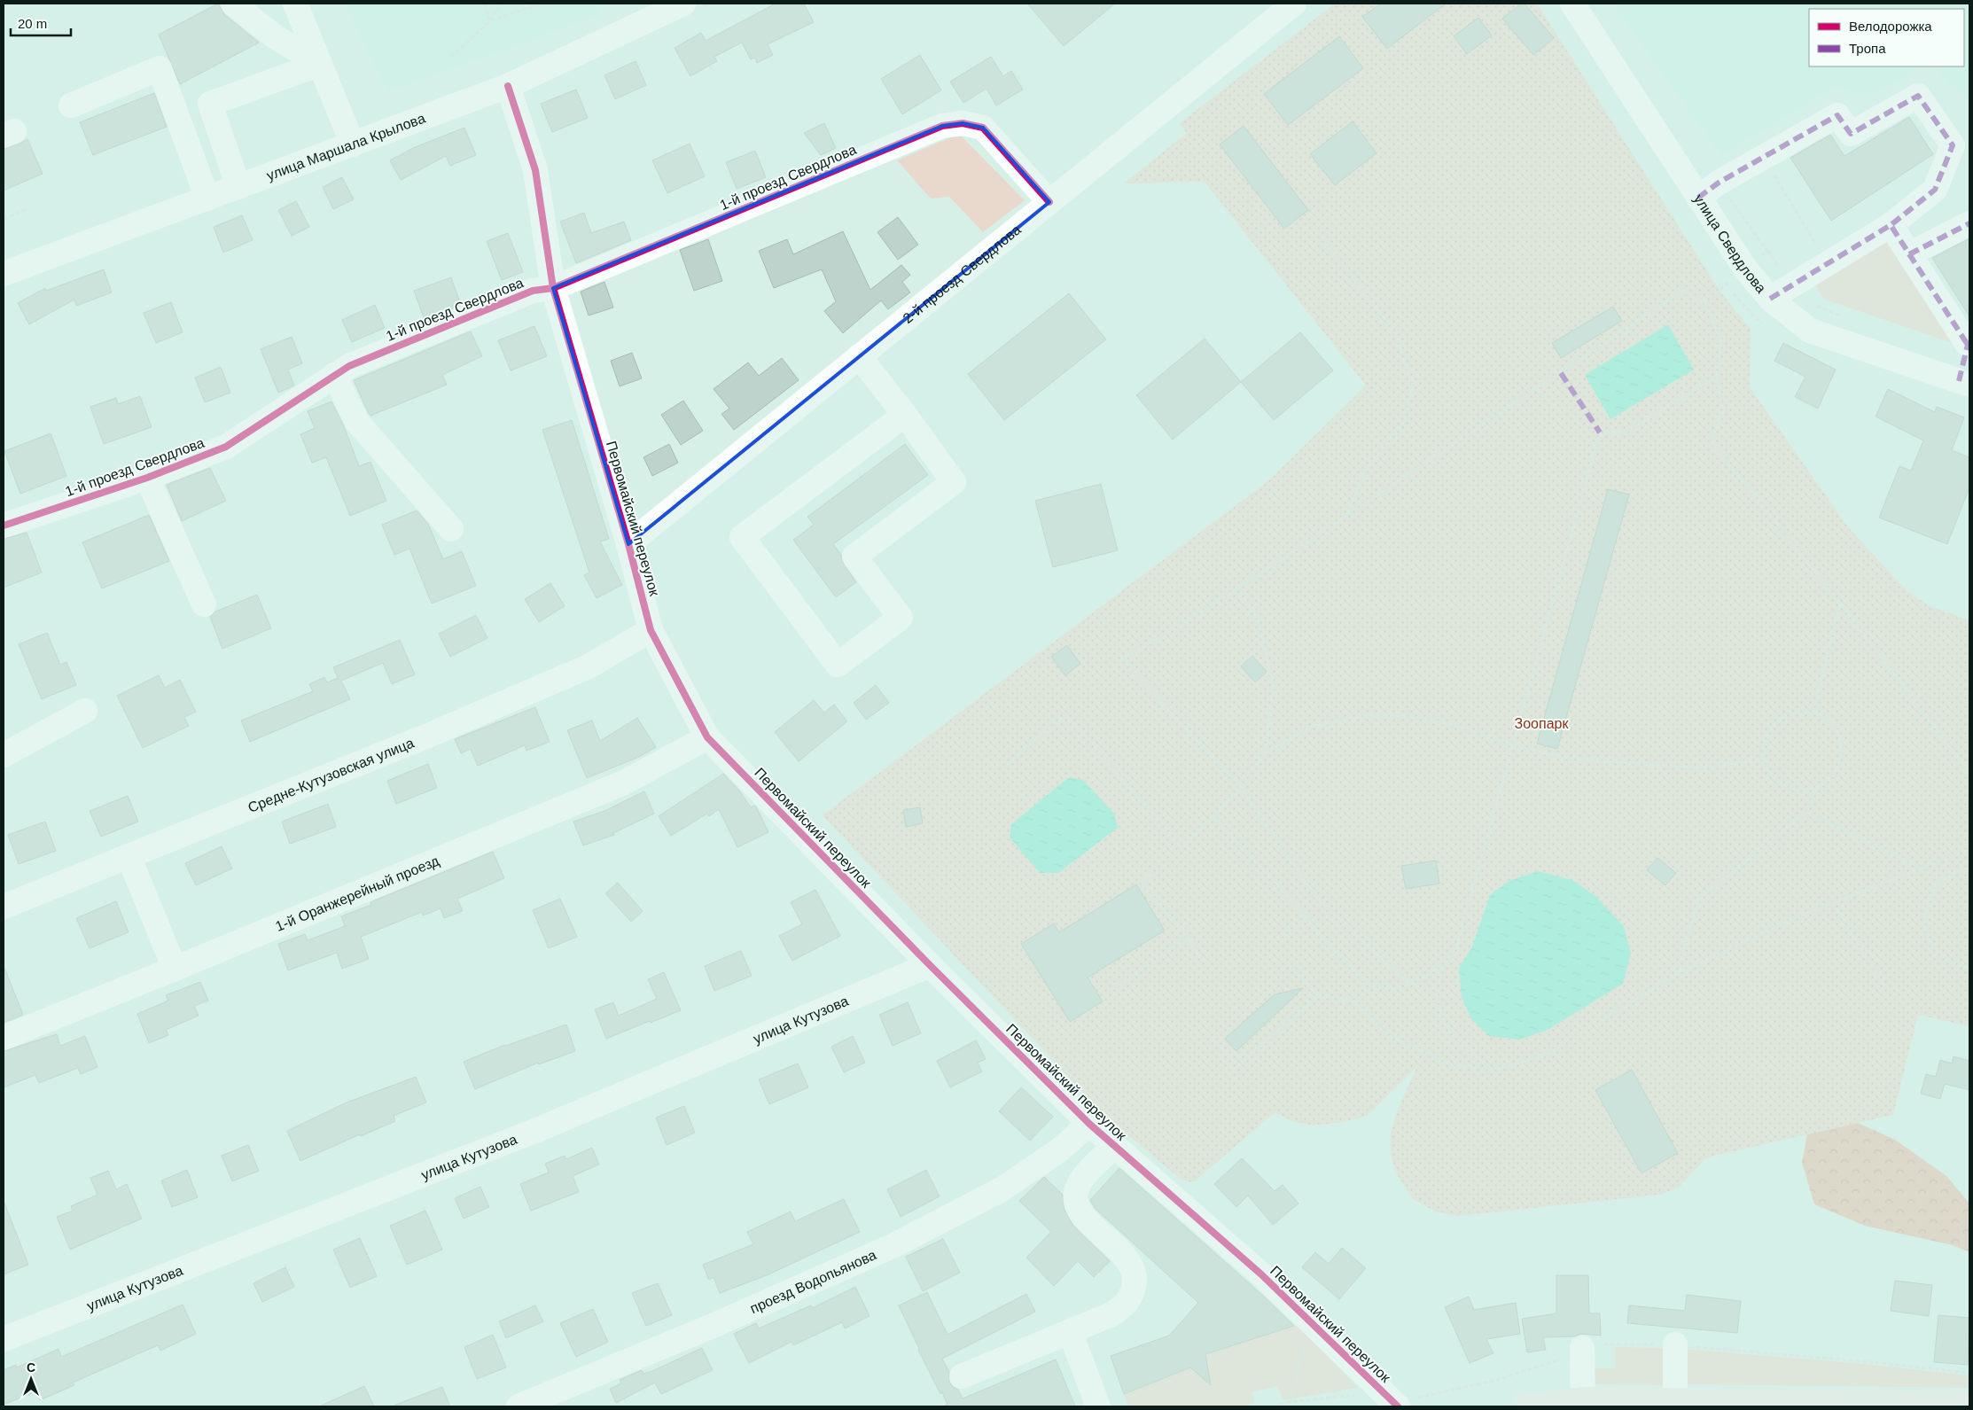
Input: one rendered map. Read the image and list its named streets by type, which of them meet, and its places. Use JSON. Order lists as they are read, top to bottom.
{
  "streets": {
    "street": [
      "улица Маршала Крылова",
      "1-й проезд Свердлова",
      "улица Свердлова",
      "2-й проезд Свердлова",
      "Первомайский переулок",
      "Средне-Кутузовская улица",
      "1-й Оранжерейный проезд",
      "улица Кутузова",
      "проезд Водопьянова"
    ]
  },
  "crossings": [
    ["улица Маршала Крылова", "Первомайский переулок"],
    ["1-й проезд Свердлова", "2-й проезд Свердлова"],
    ["1-й проезд Свердлова", "Первомайский переулок"],
    ["2-й проезд Свердлова", "Первомайский переулок"],
    ["Первомайский переулок", "Средне-Кутузовская улица"],
    ["Первомайский переулок", "1-й Оранжерейный проезд"],
    ["Первомайский переулок", "улица Кутузова"],
    ["Первомайский переулок", "проезд Водопьянова"]
  ],
  "parks": ["Зоопарк"],
  "legend": ["Велодорожка", "Тропа"],
  "scale_bar": "20 m",
  "north": "top"
}
